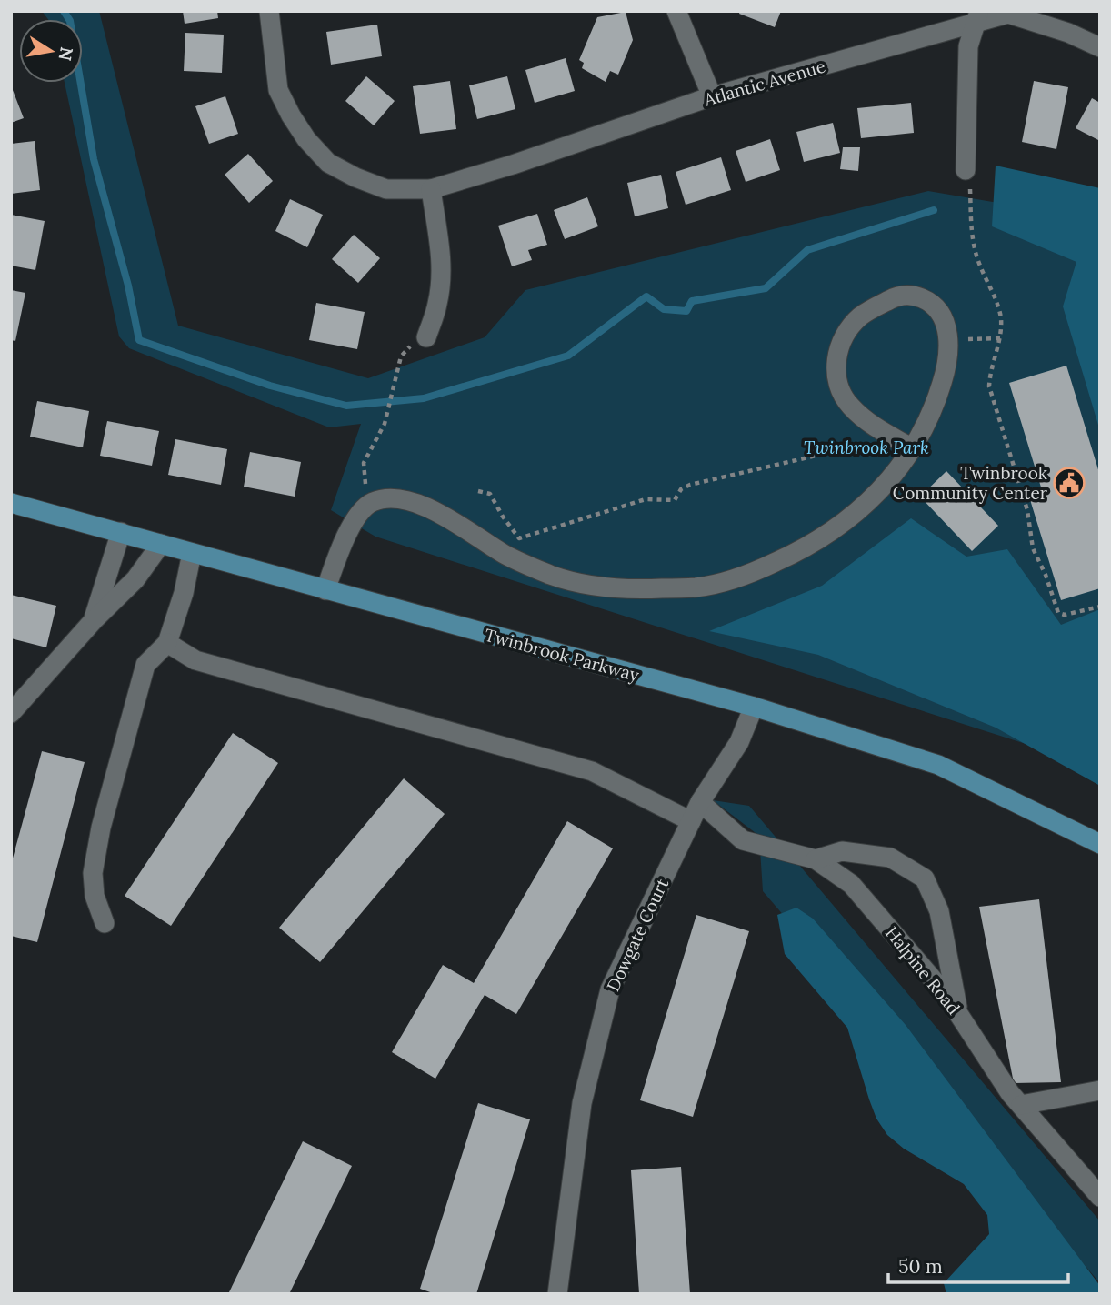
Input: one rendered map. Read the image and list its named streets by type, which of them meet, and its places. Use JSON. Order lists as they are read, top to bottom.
{
  "streets": {
    "main road": ["Twinbrook Parkway"],
    "street": ["Atlantic Avenue", "Dowgate Court", "Halpine Road"]
  },
  "crossings": [
    ["Twinbrook Parkway", "Dowgate Court"],
    ["Dowgate Court", "Halpine Road"]
  ],
  "parks": ["Twinbrook Park"],
  "places": {
    "public building": ["Twinbrook Community Center"]
  },
  "scale_bar": "50 m",
  "north": "right"
}
